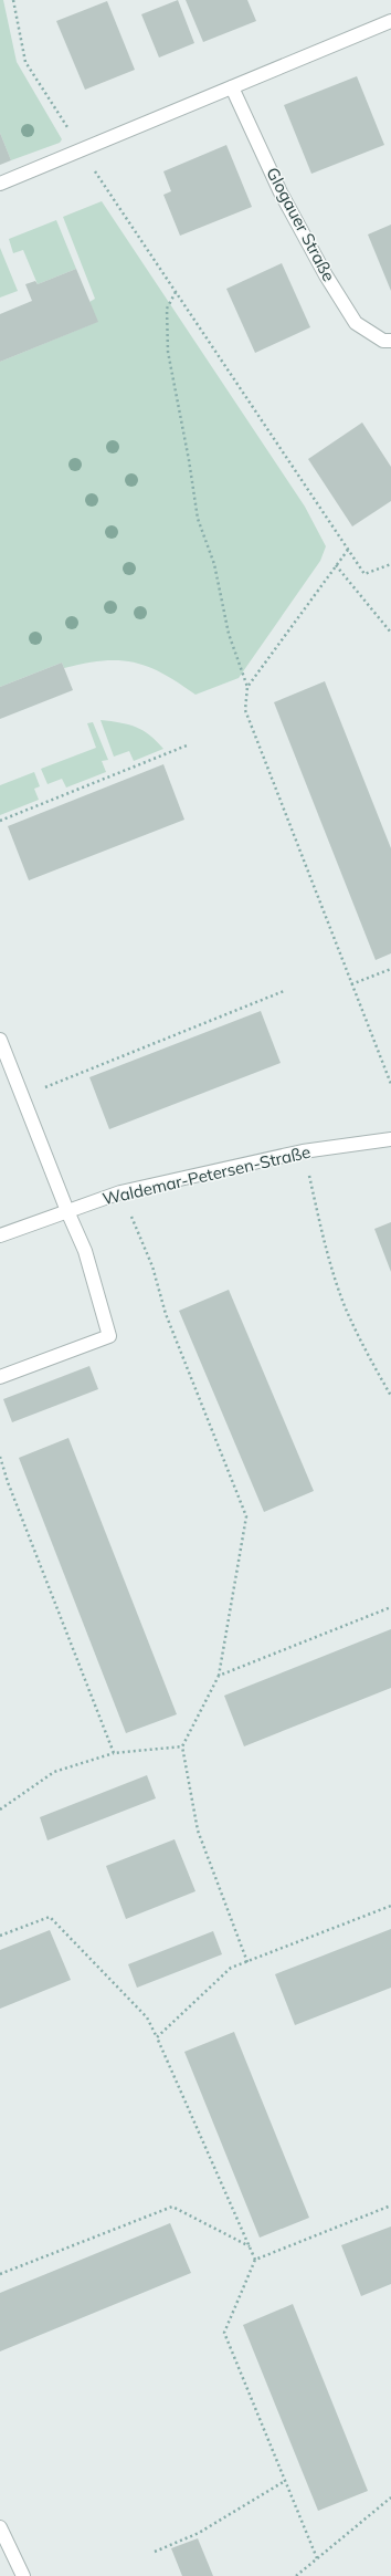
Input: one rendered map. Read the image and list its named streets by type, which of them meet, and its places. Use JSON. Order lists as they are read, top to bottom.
{
  "streets": {
    "street": ["Glogauer Straße", "Waldemar-Petersen-Straße"]
  }
}
